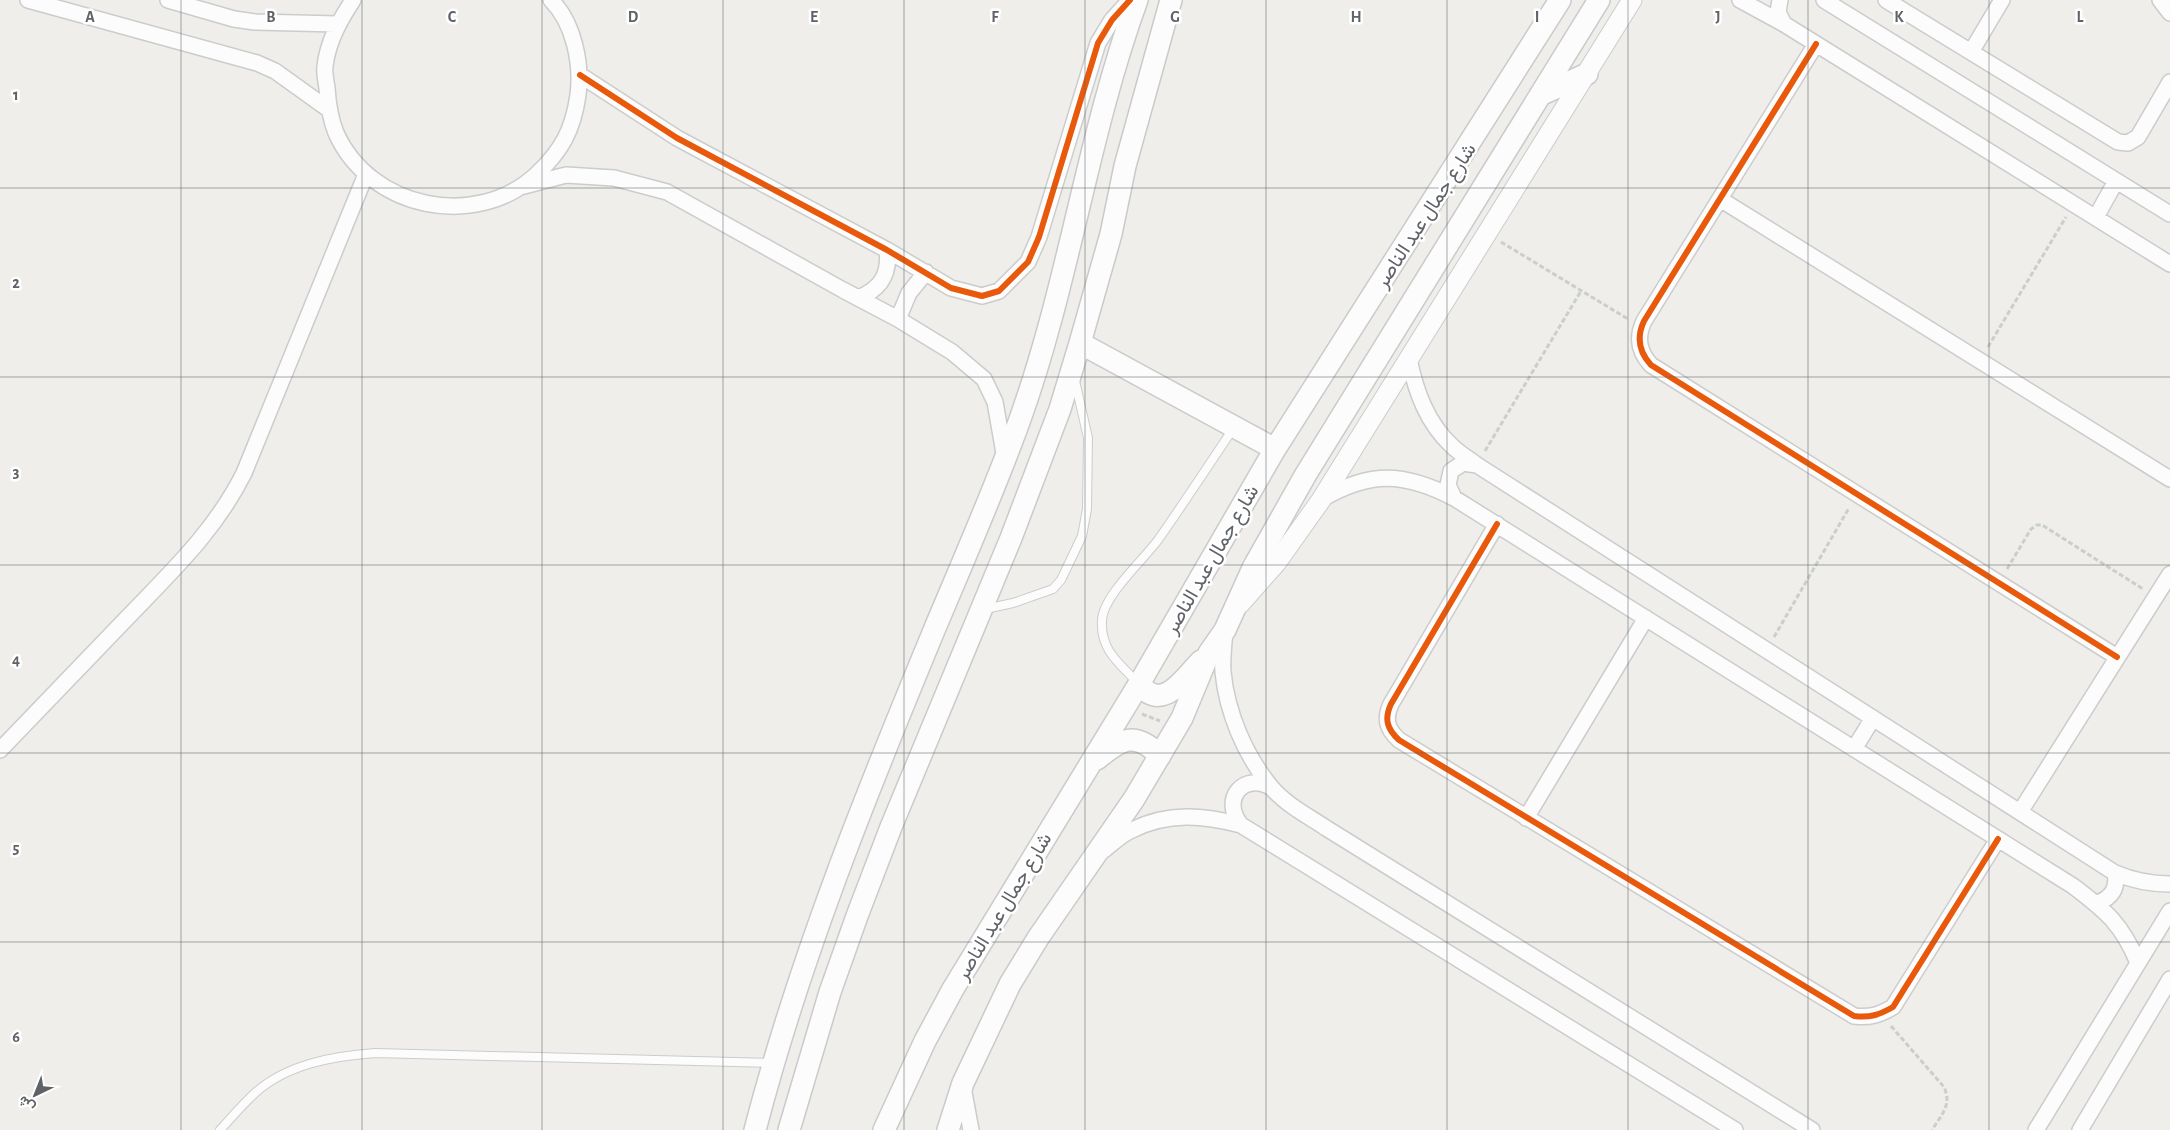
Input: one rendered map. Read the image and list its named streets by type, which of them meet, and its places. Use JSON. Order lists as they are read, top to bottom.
{
  "streets": {
    "main road": ["شارع جمال عبد الناصر"]
  },
  "north": "bottom left",
  "grid": {
    "columns": [
      "A",
      "B",
      "C",
      "D",
      "E",
      "F",
      "G",
      "H",
      "I",
      "J",
      "K",
      "L"
    ],
    "rows": [
      "1",
      "2",
      "3",
      "4",
      "5",
      "6"
    ]
  }
}
